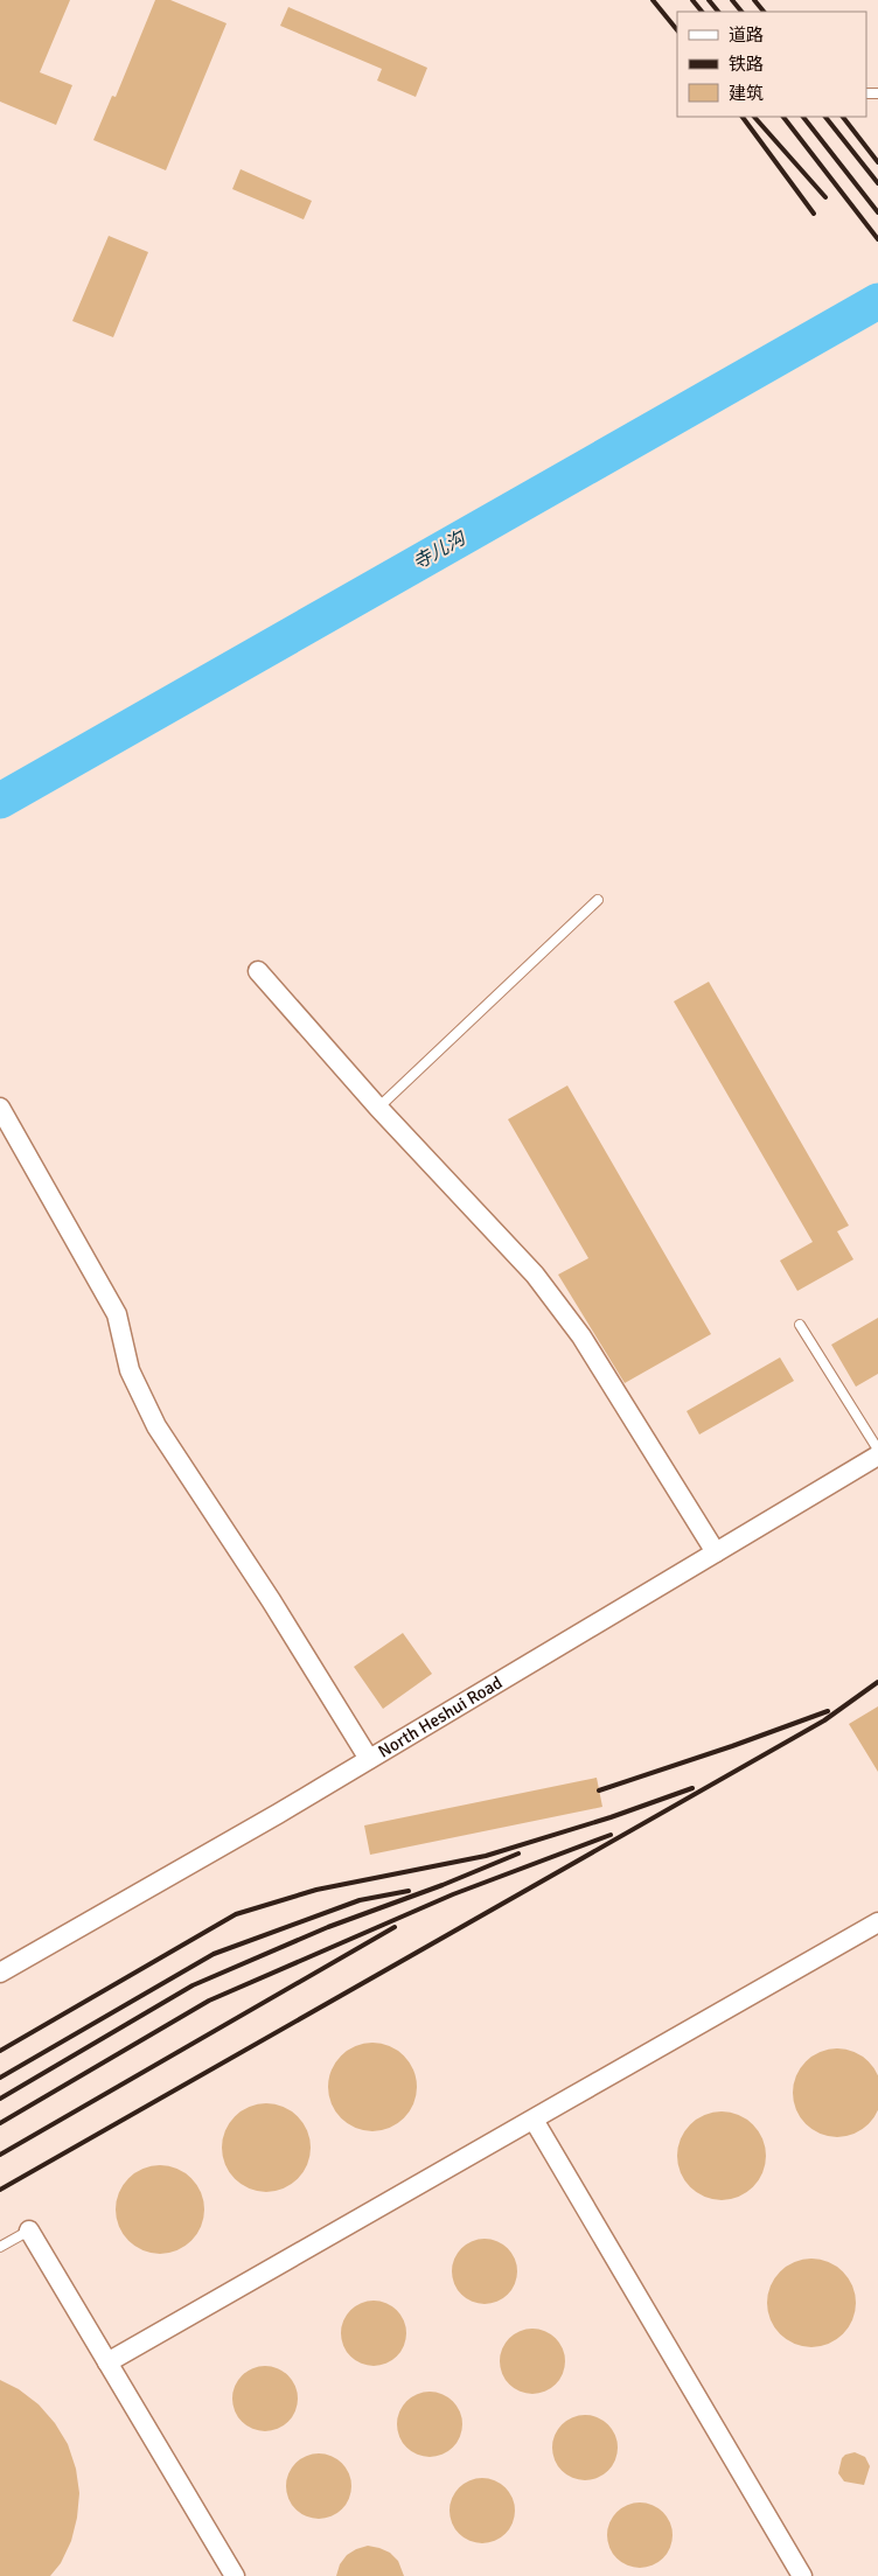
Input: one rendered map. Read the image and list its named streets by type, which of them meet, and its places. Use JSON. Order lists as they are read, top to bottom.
{
  "streets": {
    "street": ["North Heshui Road"]
  },
  "water": ["寺儿沟"],
  "legend": ["道路", "铁路", "建筑"]
}
